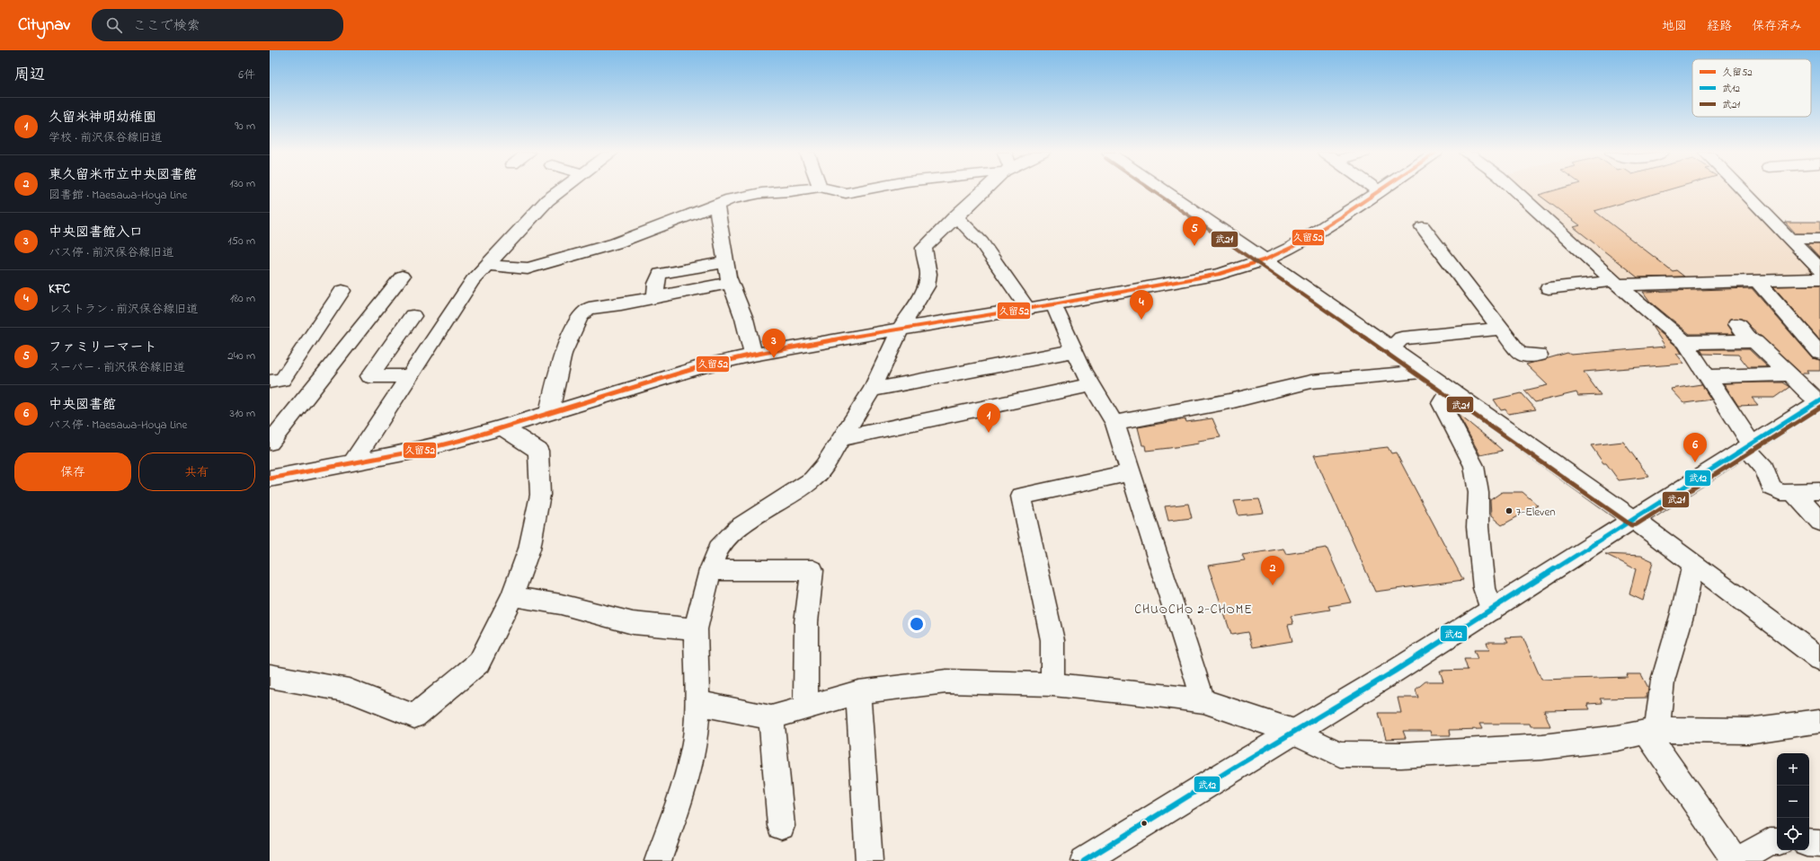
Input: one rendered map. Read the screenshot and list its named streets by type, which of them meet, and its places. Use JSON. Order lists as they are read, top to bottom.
{
  "districts": ["CHUOCHO 2-CHOME"],
  "places": ["7-Eleven"],
  "lines": ["transit line 久留52", "transit line 武21", "transit line 武12"],
  "legend": ["久留52", "武12", "武21"],
  "page": {
    "header": "Citynav",
    "search": "ここで検索",
    "nav": ["地図", "経路", "保存済み"],
    "heading": ["周辺", "6件"],
    "list": [
      {
        "mark": "1",
        "name": "久留米神明幼稚園",
        "note": "学校 · 前沢保谷線旧道",
        "value": "90 m"
      },
      {
        "mark": "2",
        "name": "東久留米市立中央図書館",
        "note": "図書館 · Maesawa-Hoya Line",
        "value": "130 m"
      },
      {
        "mark": "3",
        "name": "中央図書館入口",
        "note": "バス停 · 前沢保谷線旧道",
        "value": "150 m"
      },
      {
        "mark": "4",
        "name": "KFC",
        "note": "レストラン · 前沢保谷線旧道",
        "value": "180 m"
      },
      {
        "mark": "5",
        "name": "ファミリーマート",
        "note": "スーパー · 前沢保谷線旧道",
        "value": "240 m"
      },
      {
        "mark": "6",
        "name": "中央図書館",
        "note": "バス停 · Maesawa-Hoya Line",
        "value": "310 m"
      }
    ],
    "pins": [
      "5",
      "4",
      "3",
      "1",
      "6",
      "2"
    ],
    "buttons": ["保存", "共有"],
    "map_buttons": ["+", "−"]
  }
}
